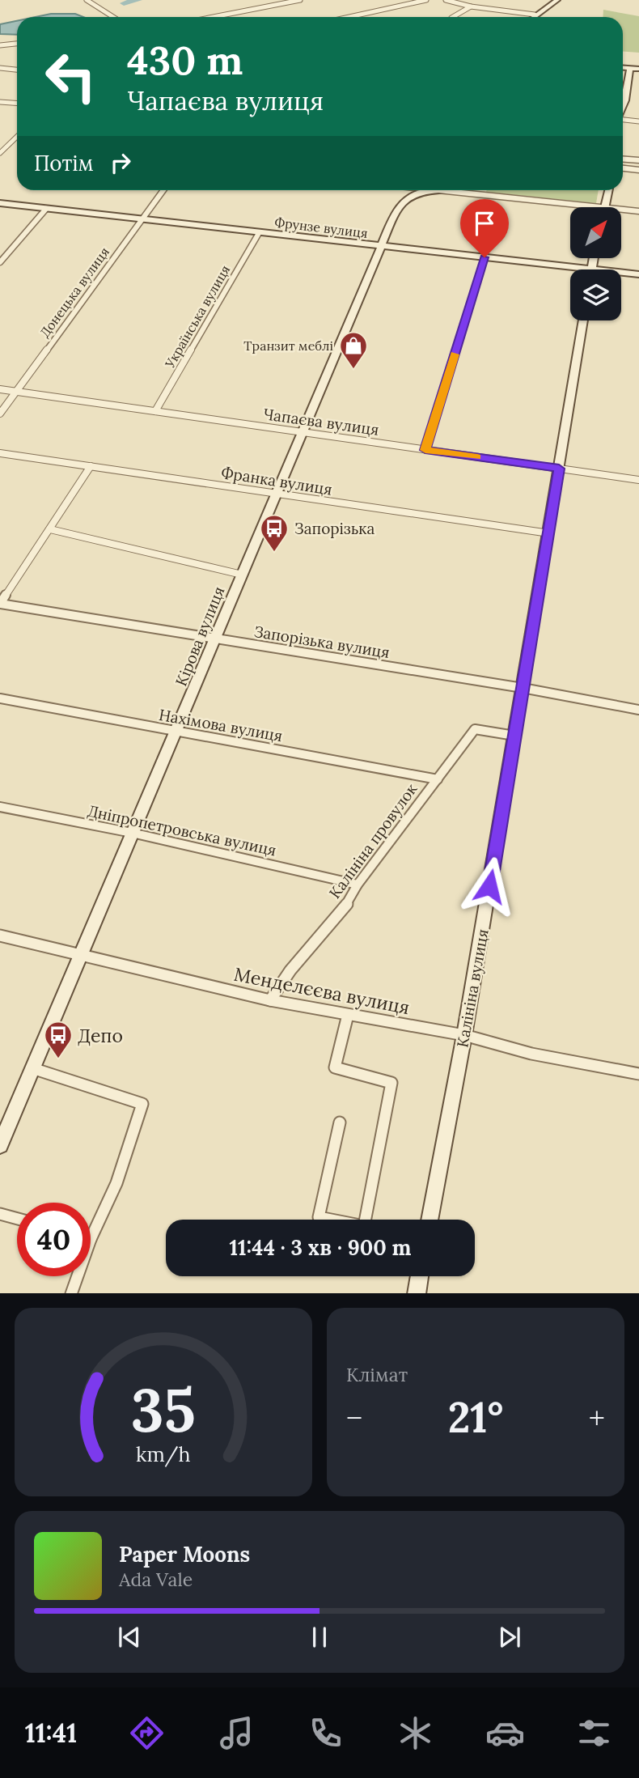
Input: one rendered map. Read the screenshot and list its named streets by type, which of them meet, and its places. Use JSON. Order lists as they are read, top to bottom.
{
  "streets": {
    "street": [
      "Фрунзе вулиця",
      "Донецька вулиця",
      "Українська вулиця",
      "Чапаєва вулиця",
      "Франка вулиця",
      "Кірова вулиця",
      "Запорізька вулиця",
      "Нахімова вулиця",
      "Дніпропетровська вулиця",
      "Калініна провулок",
      "Калініна вулиця",
      "Менделєєва вулиця"
    ]
  },
  "crossings": [
    ["Фрунзе вулиця", "Донецька вулиця"],
    ["Фрунзе вулиця", "Українська вулиця"],
    ["Фрунзе вулиця", "Кірова вулиця"],
    ["Донецька вулиця", "Чапаєва вулиця"],
    ["Українська вулиця", "Чапаєва вулиця"],
    ["Чапаєва вулиця", "Кірова вулиця"],
    ["Чапаєва вулиця", "Калініна вулиця"],
    ["Франка вулиця", "Кірова вулиця"],
    ["Франка вулиця", "Калініна вулиця"],
    ["Кірова вулиця", "Запорізька вулиця"],
    ["Кірова вулиця", "Нахімова вулиця"],
    ["Кірова вулиця", "Дніпропетровська вулиця"],
    ["Кірова вулиця", "Менделєєва вулиця"],
    ["Запорізька вулиця", "Калініна вулиця"],
    ["Нахімова вулиця", "Калініна провулок"],
    ["Дніпропетровська вулиця", "Калініна провулок"],
    ["Калініна провулок", "Калініна вулиця"],
    ["Калініна провулок", "Менделєєва вулиця"],
    ["Калініна вулиця", "Менделєєва вулиця"]
  ],
  "places": {
    "shop": ["Транзит меблі"],
    "bus stop": ["Запорізька", "Депо"]
  },
  "north": "top right",
  "page": {
    "turn": ["430 m", "Чапаєва вулиця"],
    "then": "Потім",
    "limit": "40",
    "trip": "11:44 · 3 хв · 900 m",
    "tile": "Клімат",
    "heat": ["−", "21°", "+"],
    "song": ["Paper Moons", "Ada Vale"],
    "tabs": "11:41",
    "gauge": ["35", "km/h"]
  }
}
